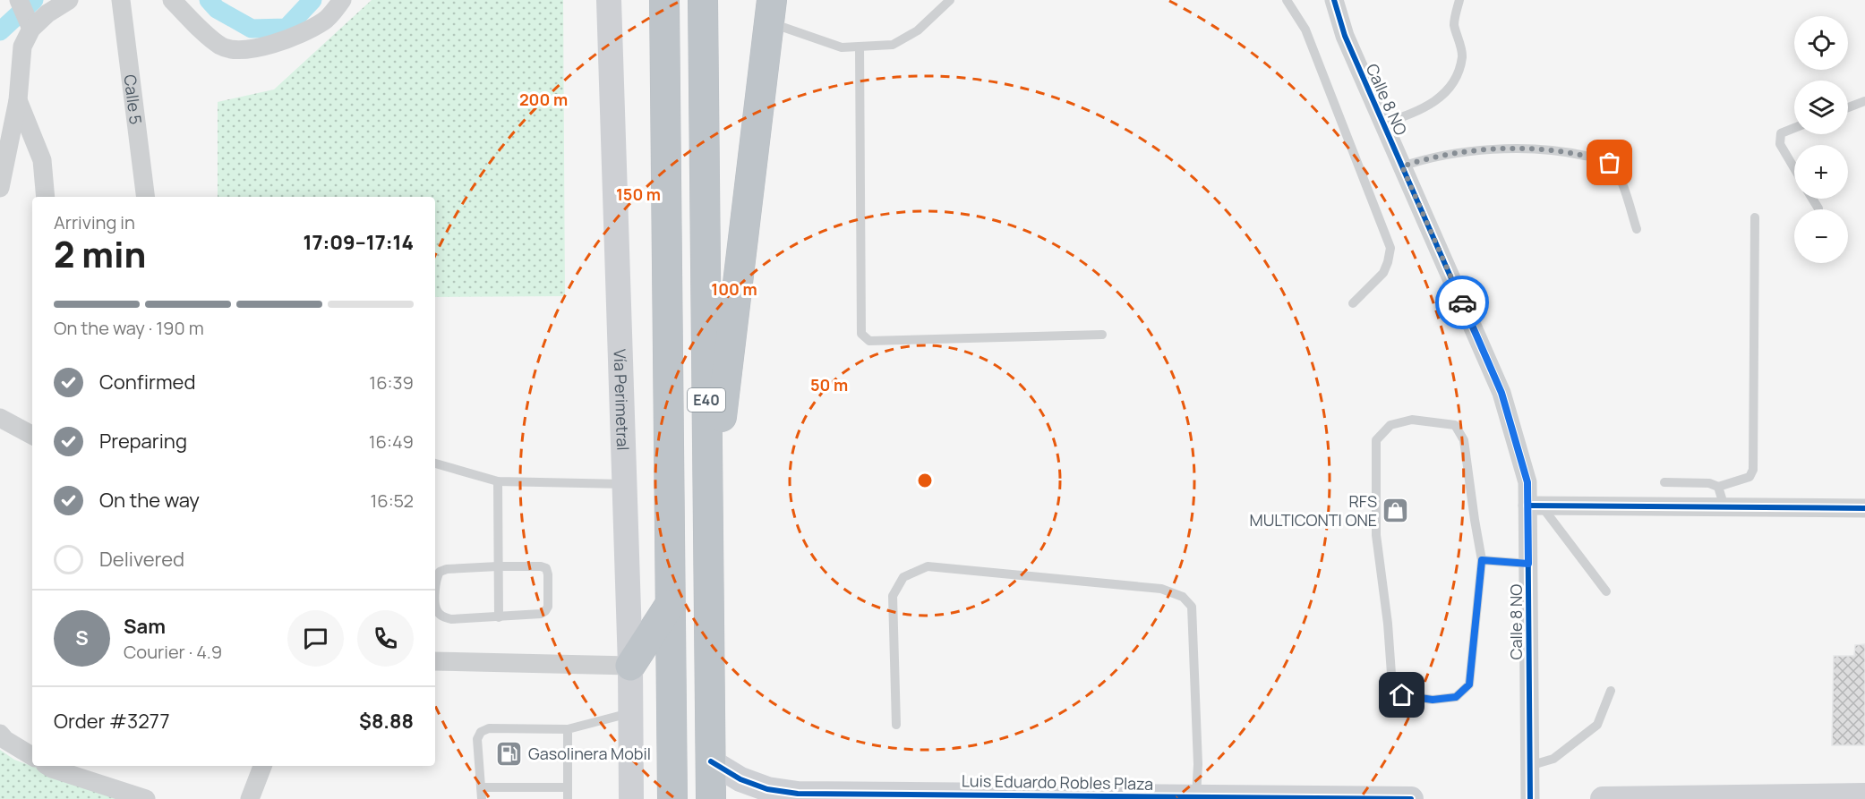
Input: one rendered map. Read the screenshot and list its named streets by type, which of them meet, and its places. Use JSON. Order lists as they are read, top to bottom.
{
  "streets": {
    "highway": ["E40"],
    "street": [
      "Calle 8 NO",
      "Calle 5",
      "Vía Perimetral",
      "Luis Eduardo Robles Plaza"
    ]
  },
  "crossings": [
    ["E40", "Luis Eduardo Robles Plaza"]
  ],
  "places": {
    "shop": ["RFS MULTICONTI ONE"],
    "fuel station": ["Gasolinera Mobil"]
  },
  "page": {
    "map_buttons": ["+", "−"],
    "heading": ["2 min", "Arriving in", "17:09–17:14"],
    "panel": [
      "Sam",
      "Courier · 4.9",
      "Order #3277",
      "$8.88"
    ],
    "bar": "On the way · 190 m",
    "list": [
      ["Confirmed", "16:39"],
      ["Preparing", "16:49"],
      ["On the way", "16:52"],
      "Delivered"
    ],
    "round": "S"
  },
  "rings": [
    "200 m",
    "150 m",
    "100 m",
    "50 m"
  ]
}
